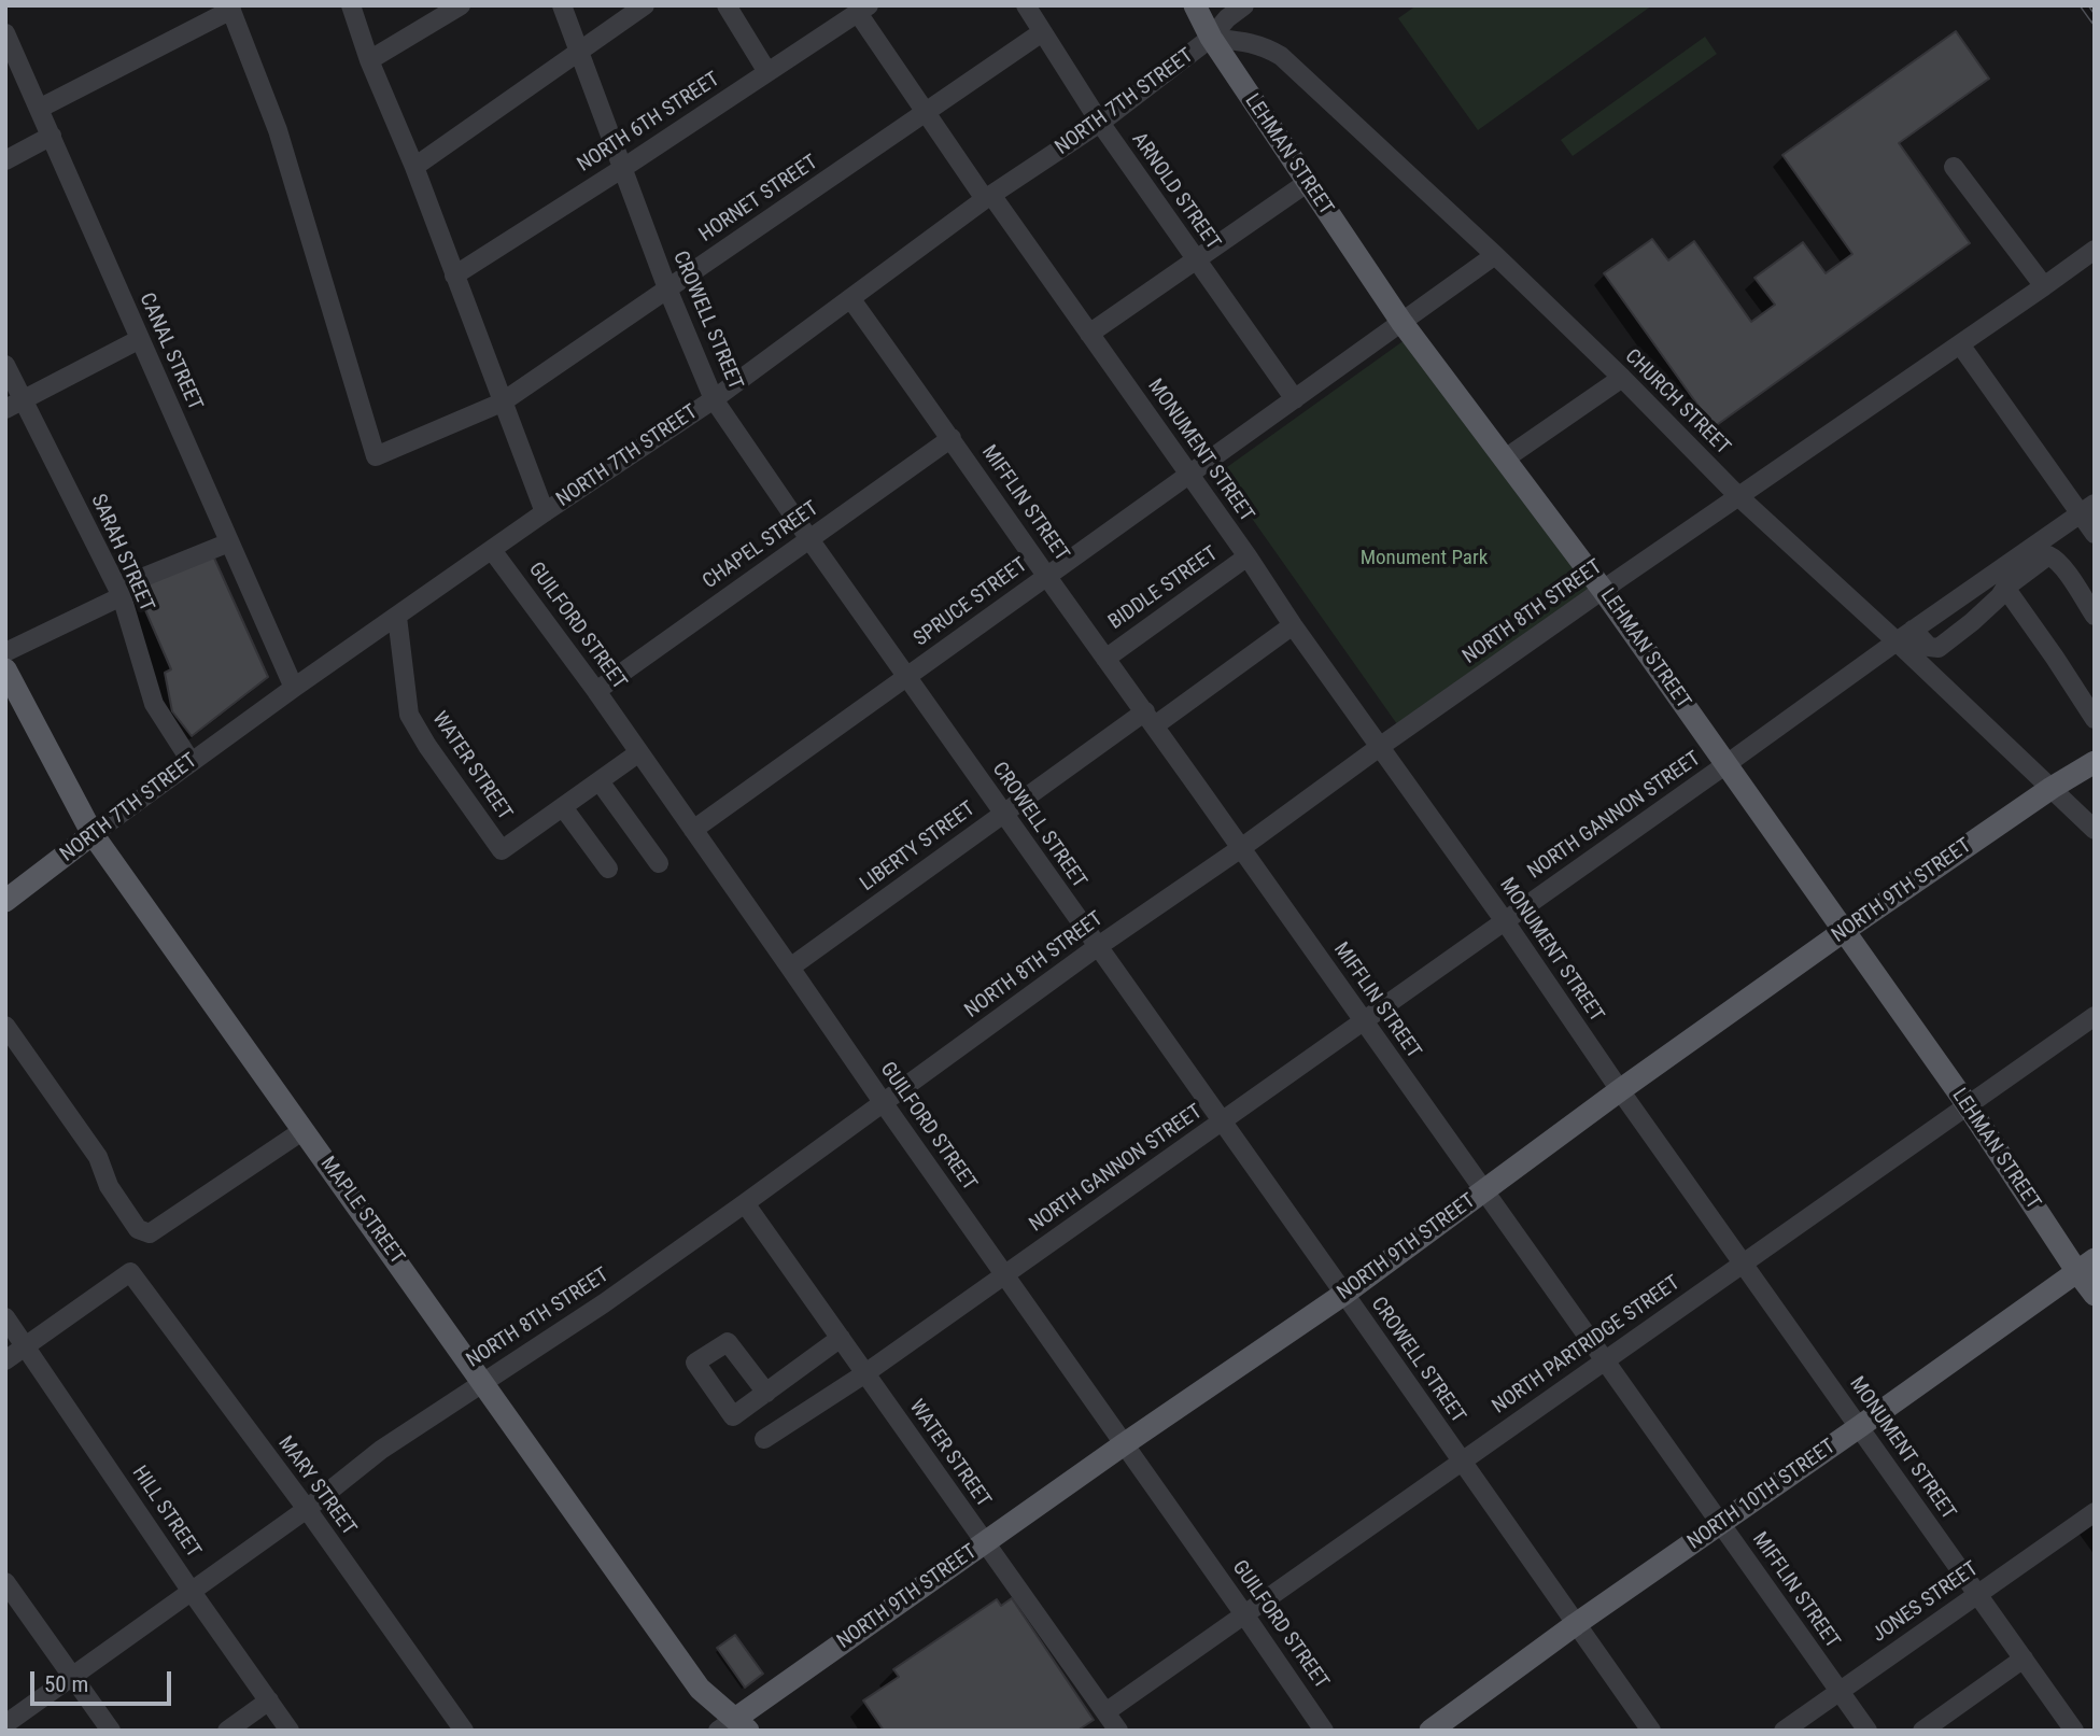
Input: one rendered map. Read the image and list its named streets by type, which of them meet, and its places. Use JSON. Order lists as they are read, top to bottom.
{
  "streets": {
    "main road": [
      "NORTH 7TH STREET",
      "LEHMAN STREET",
      "NORTH 9TH STREET",
      "MAPLE STREET",
      "NORTH 10TH STREET"
    ],
    "street": [
      "NORTH 6TH STREET",
      "ARNOLD STREET",
      "HORNET STREET",
      "CROWELL STREET",
      "CANAL STREET",
      "CHURCH STREET",
      "MONUMENT STREET",
      "MIFFLIN STREET",
      "CHAPEL STREET",
      "SARAH STREET",
      "BIDDLE STREET",
      "SPRUCE STREET",
      "NORTH 8TH STREET",
      "GUILFORD STREET",
      "WATER STREET",
      "NORTH GANNON STREET",
      "LIBERTY STREET",
      "NORTH PARTRIDGE STREET",
      "MARY STREET",
      "HILL STREET",
      "JONES STREET"
    ]
  },
  "crossings": [
    ["NORTH 7TH STREET", "LEHMAN STREET"],
    ["NORTH 7TH STREET", "ARNOLD STREET"],
    ["NORTH 7TH STREET", "CROWELL STREET"],
    ["NORTH 7TH STREET", "CANAL STREET"],
    ["NORTH 7TH STREET", "CHURCH STREET"],
    ["NORTH 7TH STREET", "MONUMENT STREET"],
    ["NORTH 7TH STREET", "MIFFLIN STREET"],
    ["NORTH 7TH STREET", "SARAH STREET"],
    ["NORTH 7TH STREET", "GUILFORD STREET"],
    ["NORTH 7TH STREET", "WATER STREET"],
    ["NORTH 7TH STREET", "MAPLE STREET"],
    ["NORTH 6TH STREET", "CROWELL STREET"],
    ["NORTH 6TH STREET", "MONUMENT STREET"],
    ["LEHMAN STREET", "CHURCH STREET"],
    ["LEHMAN STREET", "SPRUCE STREET"],
    ["LEHMAN STREET", "NORTH 8TH STREET"],
    ["LEHMAN STREET", "NORTH GANNON STREET"],
    ["LEHMAN STREET", "NORTH 9TH STREET"],
    ["LEHMAN STREET", "NORTH PARTRIDGE STREET"],
    ["LEHMAN STREET", "NORTH 10TH STREET"],
    ["ARNOLD STREET", "HORNET STREET"],
    ["ARNOLD STREET", "SPRUCE STREET"],
    ["HORNET STREET", "CROWELL STREET"],
    ["HORNET STREET", "MONUMENT STREET"],
    ["CROWELL STREET", "CHAPEL STREET"],
    ["CROWELL STREET", "SPRUCE STREET"],
    ["CROWELL STREET", "NORTH 8TH STREET"],
    ["CROWELL STREET", "NORTH GANNON STREET"],
    ["CROWELL STREET", "LIBERTY STREET"],
    ["CROWELL STREET", "NORTH 9TH STREET"],
    ["CROWELL STREET", "NORTH PARTRIDGE STREET"],
    ["CROWELL STREET", "NORTH 10TH STREET"],
    ["CHURCH STREET", "SPRUCE STREET"],
    ["CHURCH STREET", "NORTH 8TH STREET"],
    ["CHURCH STREET", "NORTH GANNON STREET"],
    ["CHURCH STREET", "NORTH 9TH STREET"],
    ["MONUMENT STREET", "BIDDLE STREET"],
    ["MONUMENT STREET", "SPRUCE STREET"],
    ["MONUMENT STREET", "NORTH 8TH STREET"],
    ["MONUMENT STREET", "NORTH GANNON STREET"],
    ["MONUMENT STREET", "LIBERTY STREET"],
    ["MONUMENT STREET", "NORTH 9TH STREET"],
    ["MONUMENT STREET", "NORTH PARTRIDGE STREET"],
    ["MONUMENT STREET", "NORTH 10TH STREET"],
    ["MONUMENT STREET", "JONES STREET"],
    ["MIFFLIN STREET", "CHAPEL STREET"],
    ["MIFFLIN STREET", "BIDDLE STREET"],
    ["MIFFLIN STREET", "SPRUCE STREET"],
    ["MIFFLIN STREET", "NORTH 8TH STREET"],
    ["MIFFLIN STREET", "NORTH GANNON STREET"],
    ["MIFFLIN STREET", "LIBERTY STREET"],
    ["MIFFLIN STREET", "NORTH 9TH STREET"],
    ["MIFFLIN STREET", "NORTH PARTRIDGE STREET"],
    ["MIFFLIN STREET", "NORTH 10TH STREET"],
    ["MIFFLIN STREET", "JONES STREET"],
    ["CHAPEL STREET", "GUILFORD STREET"],
    ["SPRUCE STREET", "GUILFORD STREET"],
    ["NORTH 8TH STREET", "GUILFORD STREET"],
    ["NORTH 8TH STREET", "WATER STREET"],
    ["NORTH 8TH STREET", "MAPLE STREET"],
    ["NORTH 8TH STREET", "MARY STREET"],
    ["NORTH 8TH STREET", "HILL STREET"],
    ["GUILFORD STREET", "NORTH GANNON STREET"],
    ["GUILFORD STREET", "LIBERTY STREET"],
    ["GUILFORD STREET", "NORTH 9TH STREET"],
    ["GUILFORD STREET", "NORTH PARTRIDGE STREET"],
    ["WATER STREET", "NORTH GANNON STREET"],
    ["WATER STREET", "NORTH 9TH STREET"],
    ["WATER STREET", "NORTH PARTRIDGE STREET"],
    ["NORTH 9TH STREET", "MAPLE STREET"],
    ["MARY STREET", "HILL STREET"]
  ],
  "parks": ["Monument Park"],
  "scale_bar": "50 m"
}
